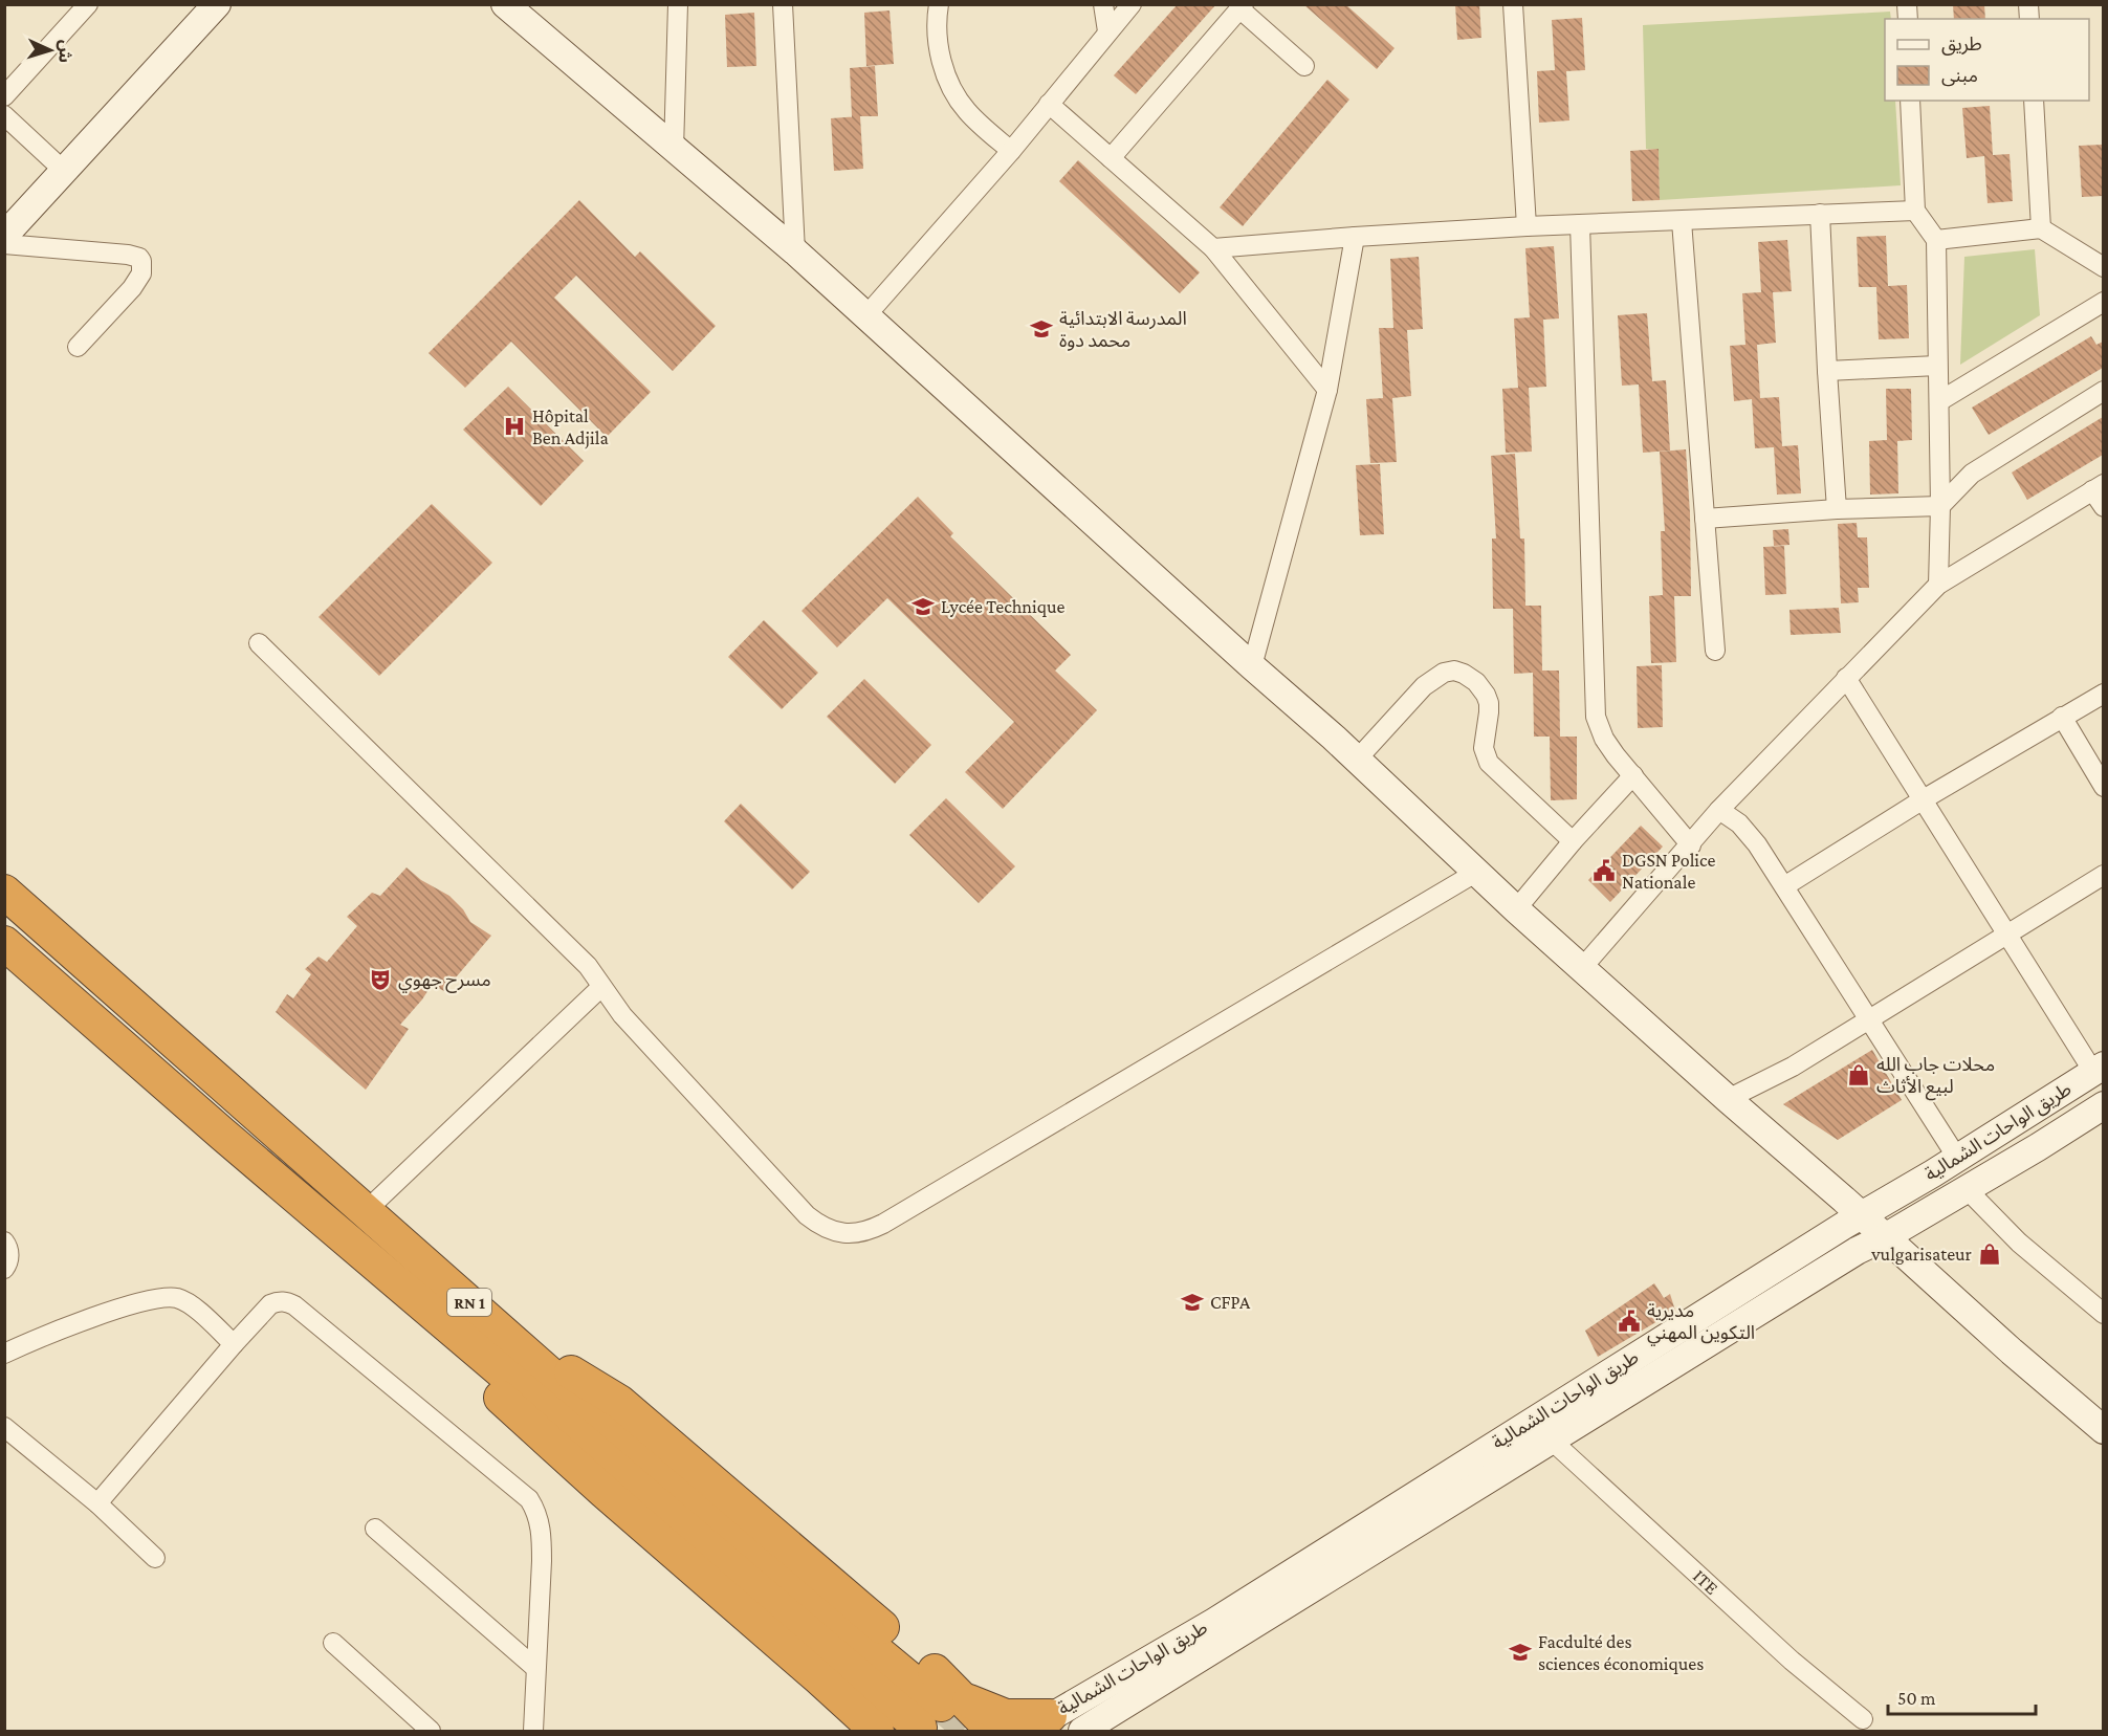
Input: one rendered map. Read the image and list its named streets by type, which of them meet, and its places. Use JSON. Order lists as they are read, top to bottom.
{
  "streets": {
    "highway": ["RN 1"],
    "street": ["طريق الواحات الشمالية", "ITE"]
  },
  "crossings": [
    ["طريق الواحات الشمالية", "ITE"]
  ],
  "places": {
    "school or university": [
      "المدرسة الابتدائية محمد دوة",
      "Lycée Technique",
      "CFPA",
      "Facdulté des sciences économiques"
    ],
    "hospital": ["Hôpital Ben Adjila"],
    "public building": ["DGSN Police Nationale", "مديرية التكوين المهني"],
    "theatre": ["مسرح جهوي"],
    "shop": ["محلات جاب الله لبيع الأثاث", "vulgarisateur"]
  },
  "legend": ["طريق", "مبنى"],
  "scale_bar": "50 m",
  "north": "right"
}
